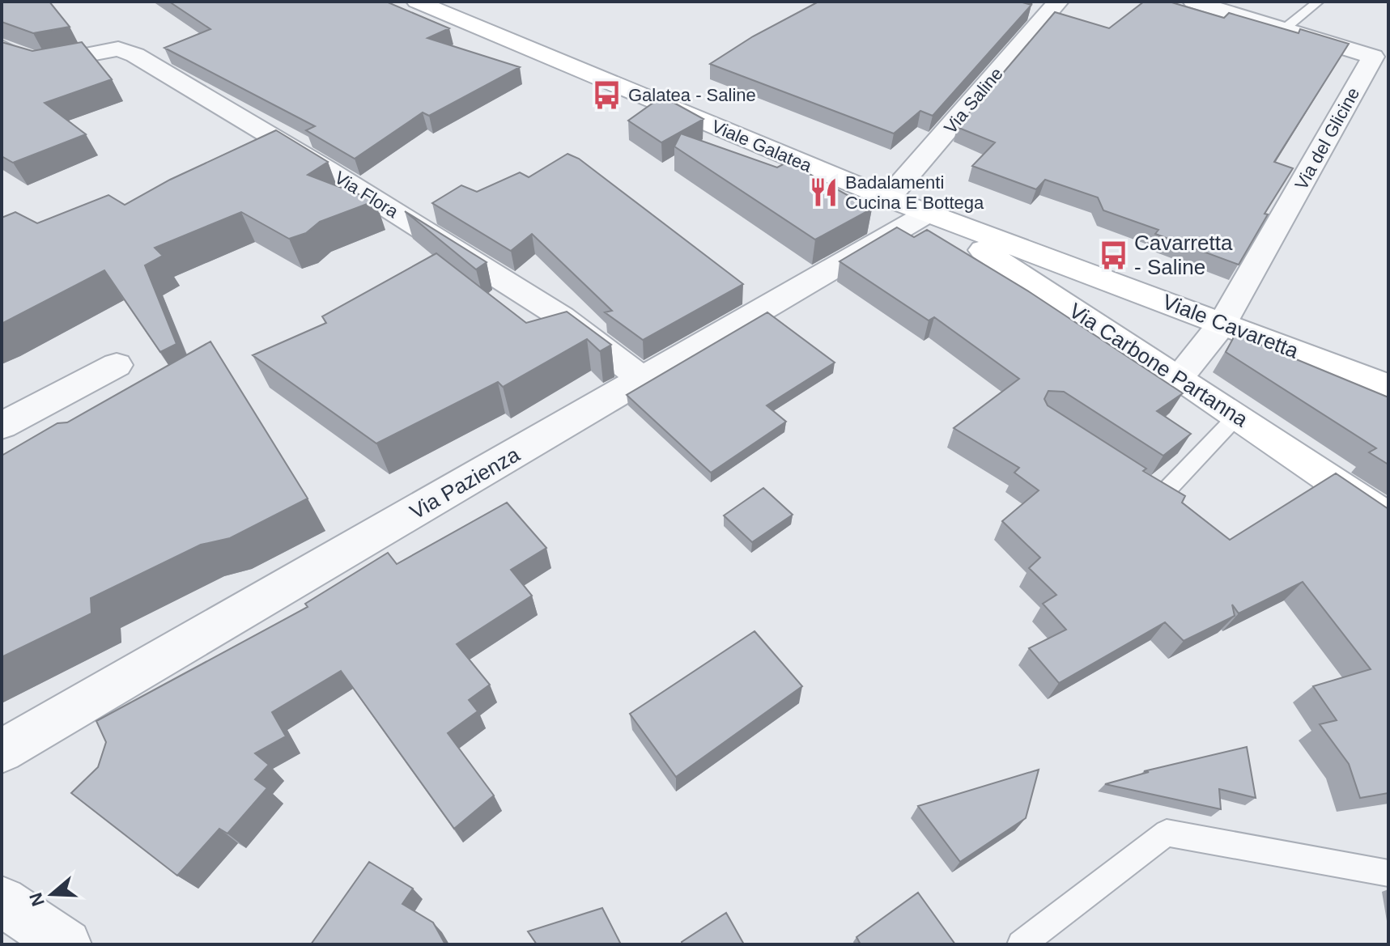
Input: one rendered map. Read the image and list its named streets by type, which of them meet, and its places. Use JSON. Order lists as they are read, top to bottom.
{
  "streets": {
    "main road": ["Viale Galatea", "Viale Cavaretta", "Via Carbone Partanna"],
    "street": [
      "Via Saline",
      "Via del Glicine",
      "Via Flora",
      "Via Pazienza"
    ]
  },
  "crossings": [
    ["Via Saline", "Viale Galatea"],
    ["Via del Glicine", "Viale Cavaretta"],
    ["Via del Glicine", "Via Carbone Partanna"],
    ["Viale Galatea", "Viale Cavaretta"],
    ["Viale Galatea", "Via Carbone Partanna"],
    ["Viale Galatea", "Via Pazienza"],
    ["Via Flora", "Via Pazienza"],
    ["Viale Cavaretta", "Via Carbone Partanna"],
    ["Viale Cavaretta", "Via Pazienza"],
    ["Via Carbone Partanna", "Via Pazienza"]
  ],
  "places": {
    "bus stop": ["Galatea - Saline", "Cavarretta - Saline"],
    "restaurant": ["Badalamenti Cucina E Bottega"]
  },
  "north": "left"
}
